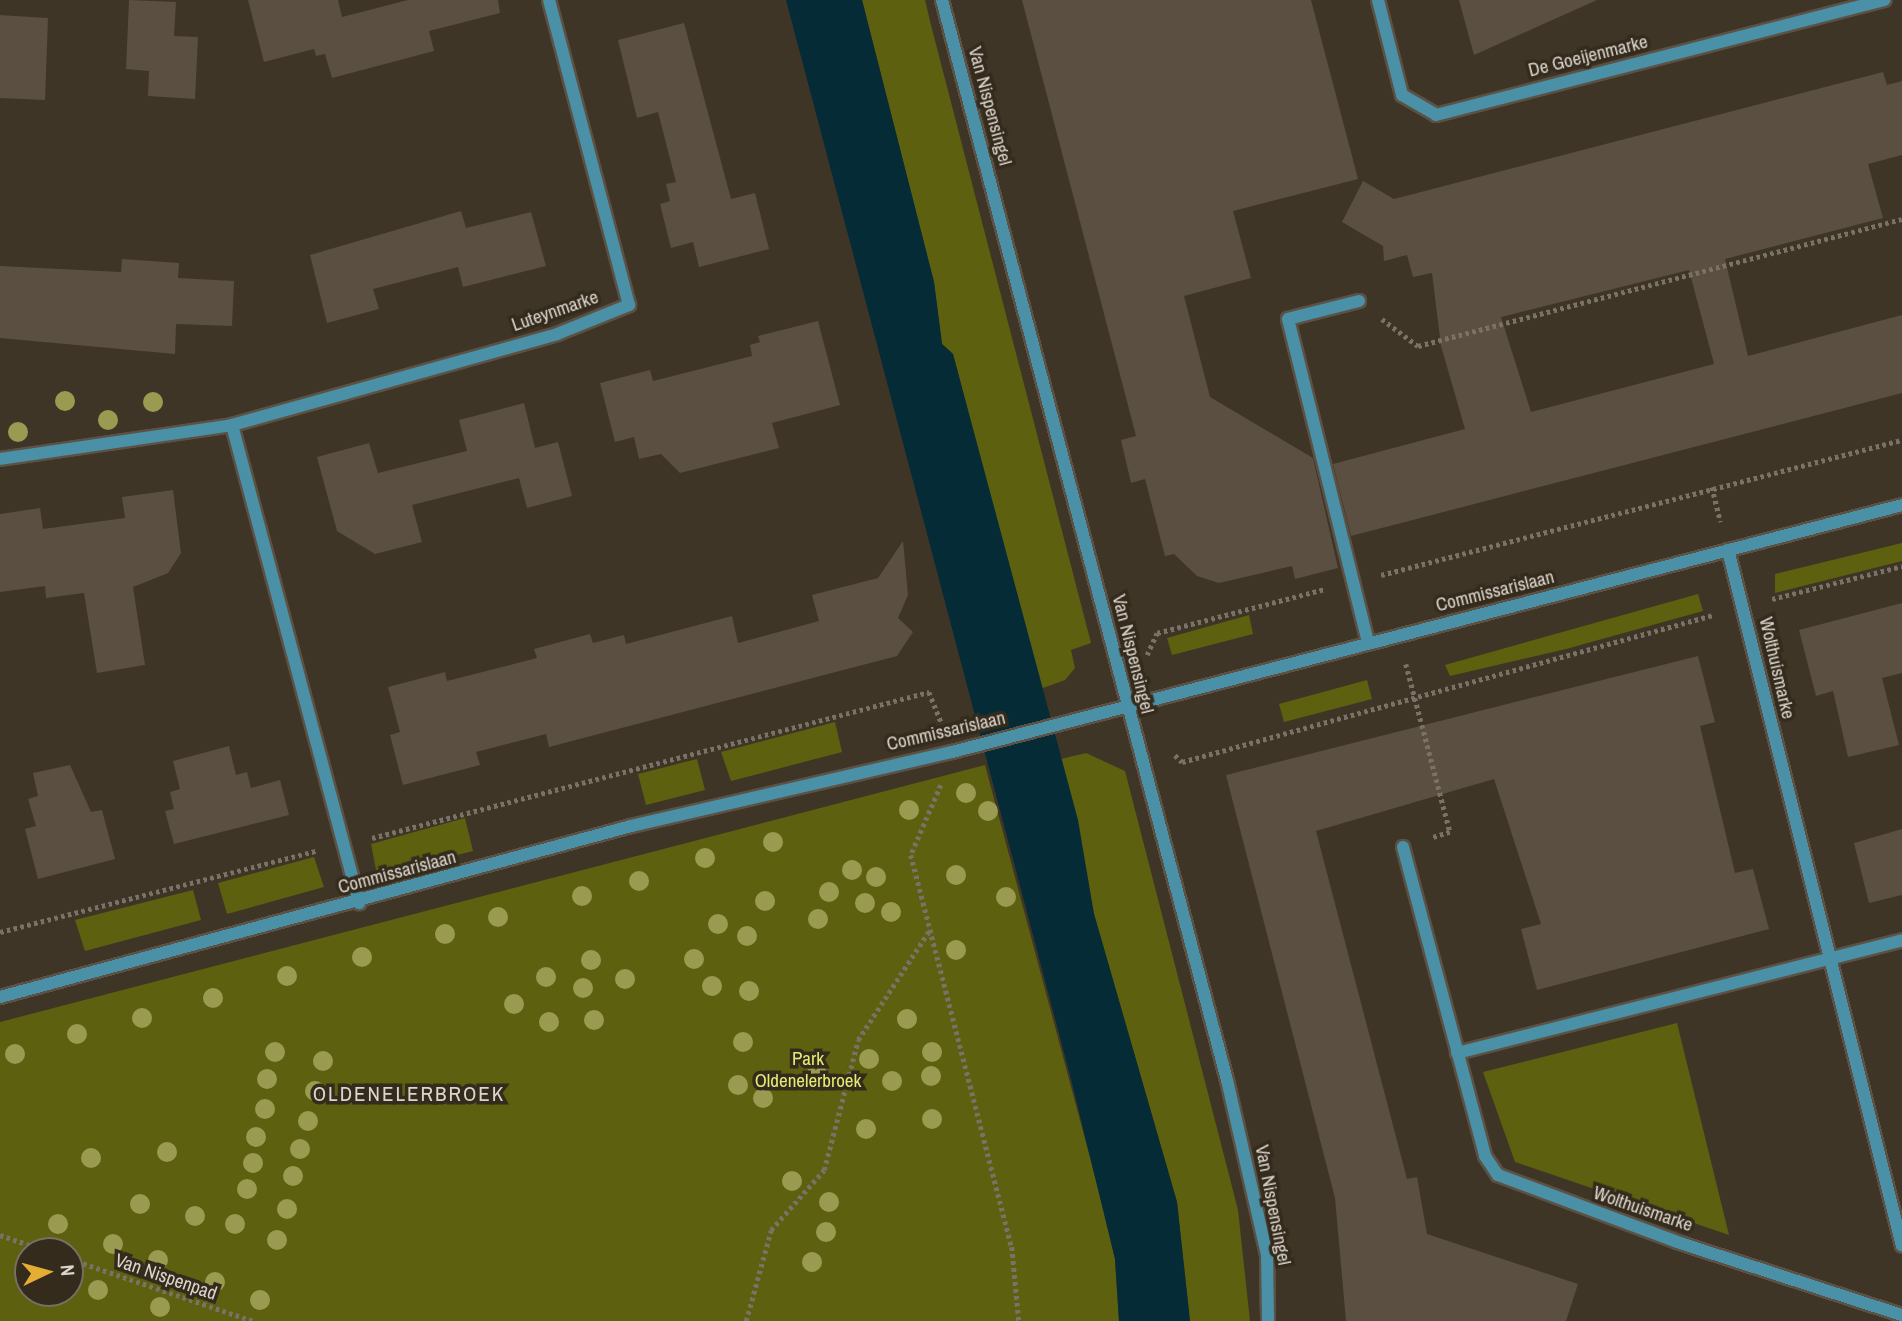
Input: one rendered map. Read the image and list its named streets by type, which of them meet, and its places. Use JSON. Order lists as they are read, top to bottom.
{
  "streets": {
    "street": [
      "De Goeijenmarke",
      "Van Nispensingel",
      "Luteynmarke",
      "Commissarislaan",
      "Wolthuismarke"
    ],
    "path": ["Van Nispenpad"]
  },
  "crossings": [
    ["Van Nispensingel", "Commissarislaan"],
    ["Commissarislaan", "Wolthuismarke"]
  ],
  "districts": ["OLDENELERBROEK"],
  "parks": ["Park Oldenelerbroek"],
  "north": "right"
}
